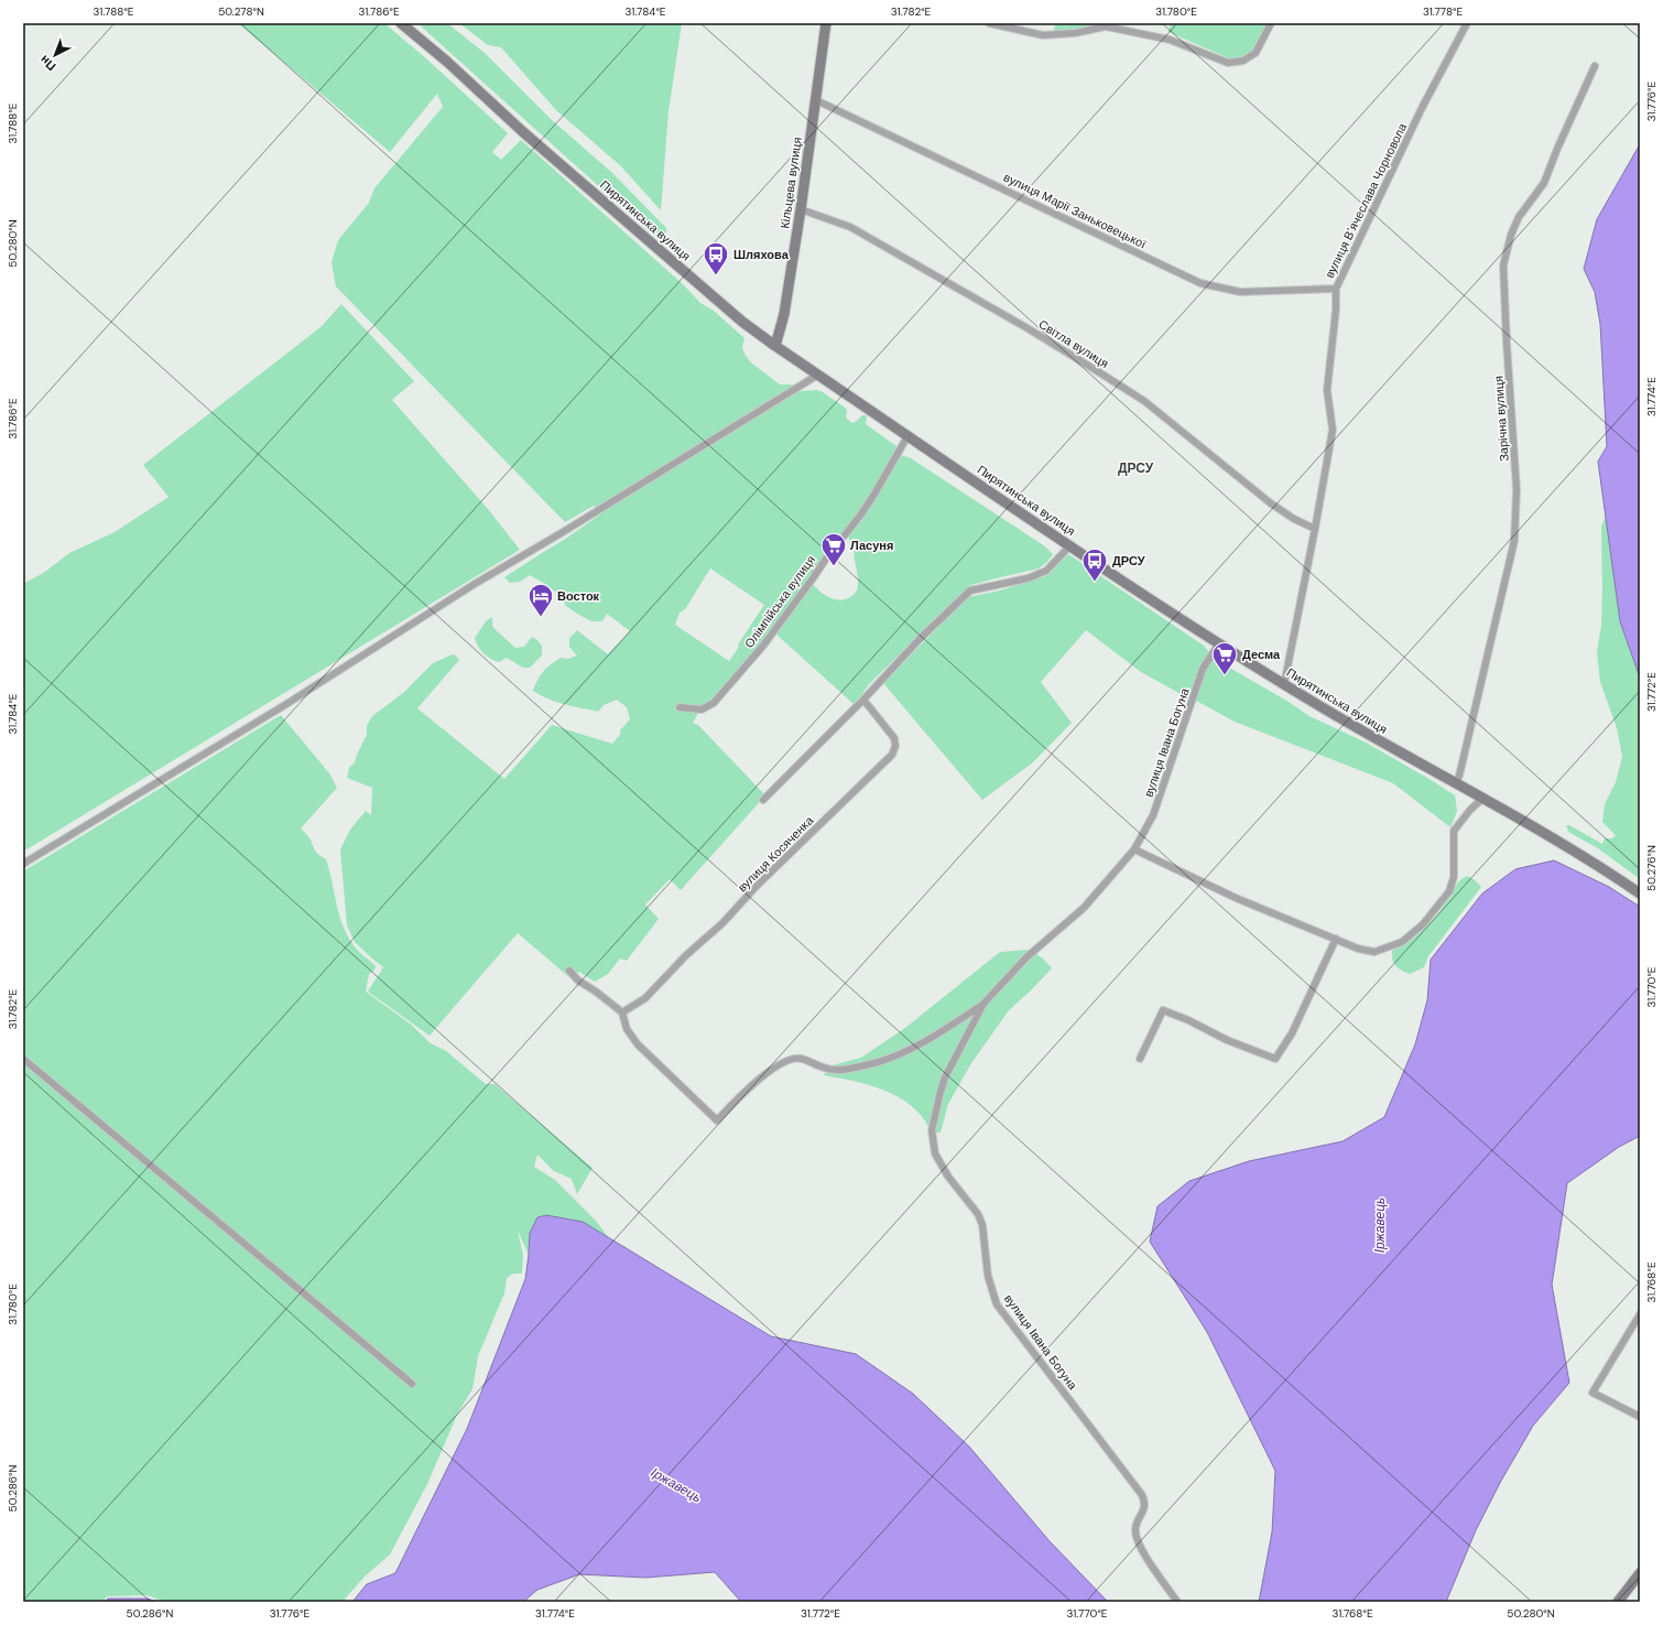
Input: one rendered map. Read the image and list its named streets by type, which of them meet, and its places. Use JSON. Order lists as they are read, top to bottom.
{
  "streets": {
    "main road": ["Кільцева вулиця", "Пирятинська вулиця"],
    "street": [
      "вулиця Вʼячеслава Чорновола",
      "вулиця Марії Заньковецької",
      "Світла вулиця",
      "Зарічна вулиця",
      "Олімпійська вулиця",
      "вулиця Івана Богуна",
      "вулиця Косяченка"
    ]
  },
  "crossings": [
    ["Кільцева вулиця", "вулиця Марії Заньковецької"],
    ["Кільцева вулиця", "Пирятинська вулиця"],
    ["Кільцева вулиця", "Світла вулиця"],
    ["вулиця Вʼячеслава Чорновола", "вулиця Марії Заньковецької"],
    ["вулиця Вʼячеслава Чорновола", "Пирятинська вулиця"],
    ["вулиця Вʼячеслава Чорновола", "Світла вулиця"],
    ["Пирятинська вулиця", "Зарічна вулиця"],
    ["Пирятинська вулиця", "Олімпійська вулиця"],
    ["Пирятинська вулиця", "вулиця Івана Богуна"],
    ["вулиця Івана Богуна", "вулиця Косяченка"]
  ],
  "districts": ["ДРСУ"],
  "water": ["Іржавець"],
  "places": {
    "bus stop": ["Шляхова", "ДРСУ"],
    "supermarket": ["Ласуня", "Десма"],
    "hotel": ["Восток"]
  },
  "north": "bottom left",
  "coordinates": [
    "31.788°E",
    "50.278°N",
    "31.786°E",
    "31.784°E",
    "31.782°E",
    "31.780°E",
    "31.778°E",
    "31.776°E",
    "50.280°N",
    "31.774°E",
    "31.772°E",
    "50.276°N",
    "31.770°E",
    "31.768°E",
    "50.286°N"
  ]
}
